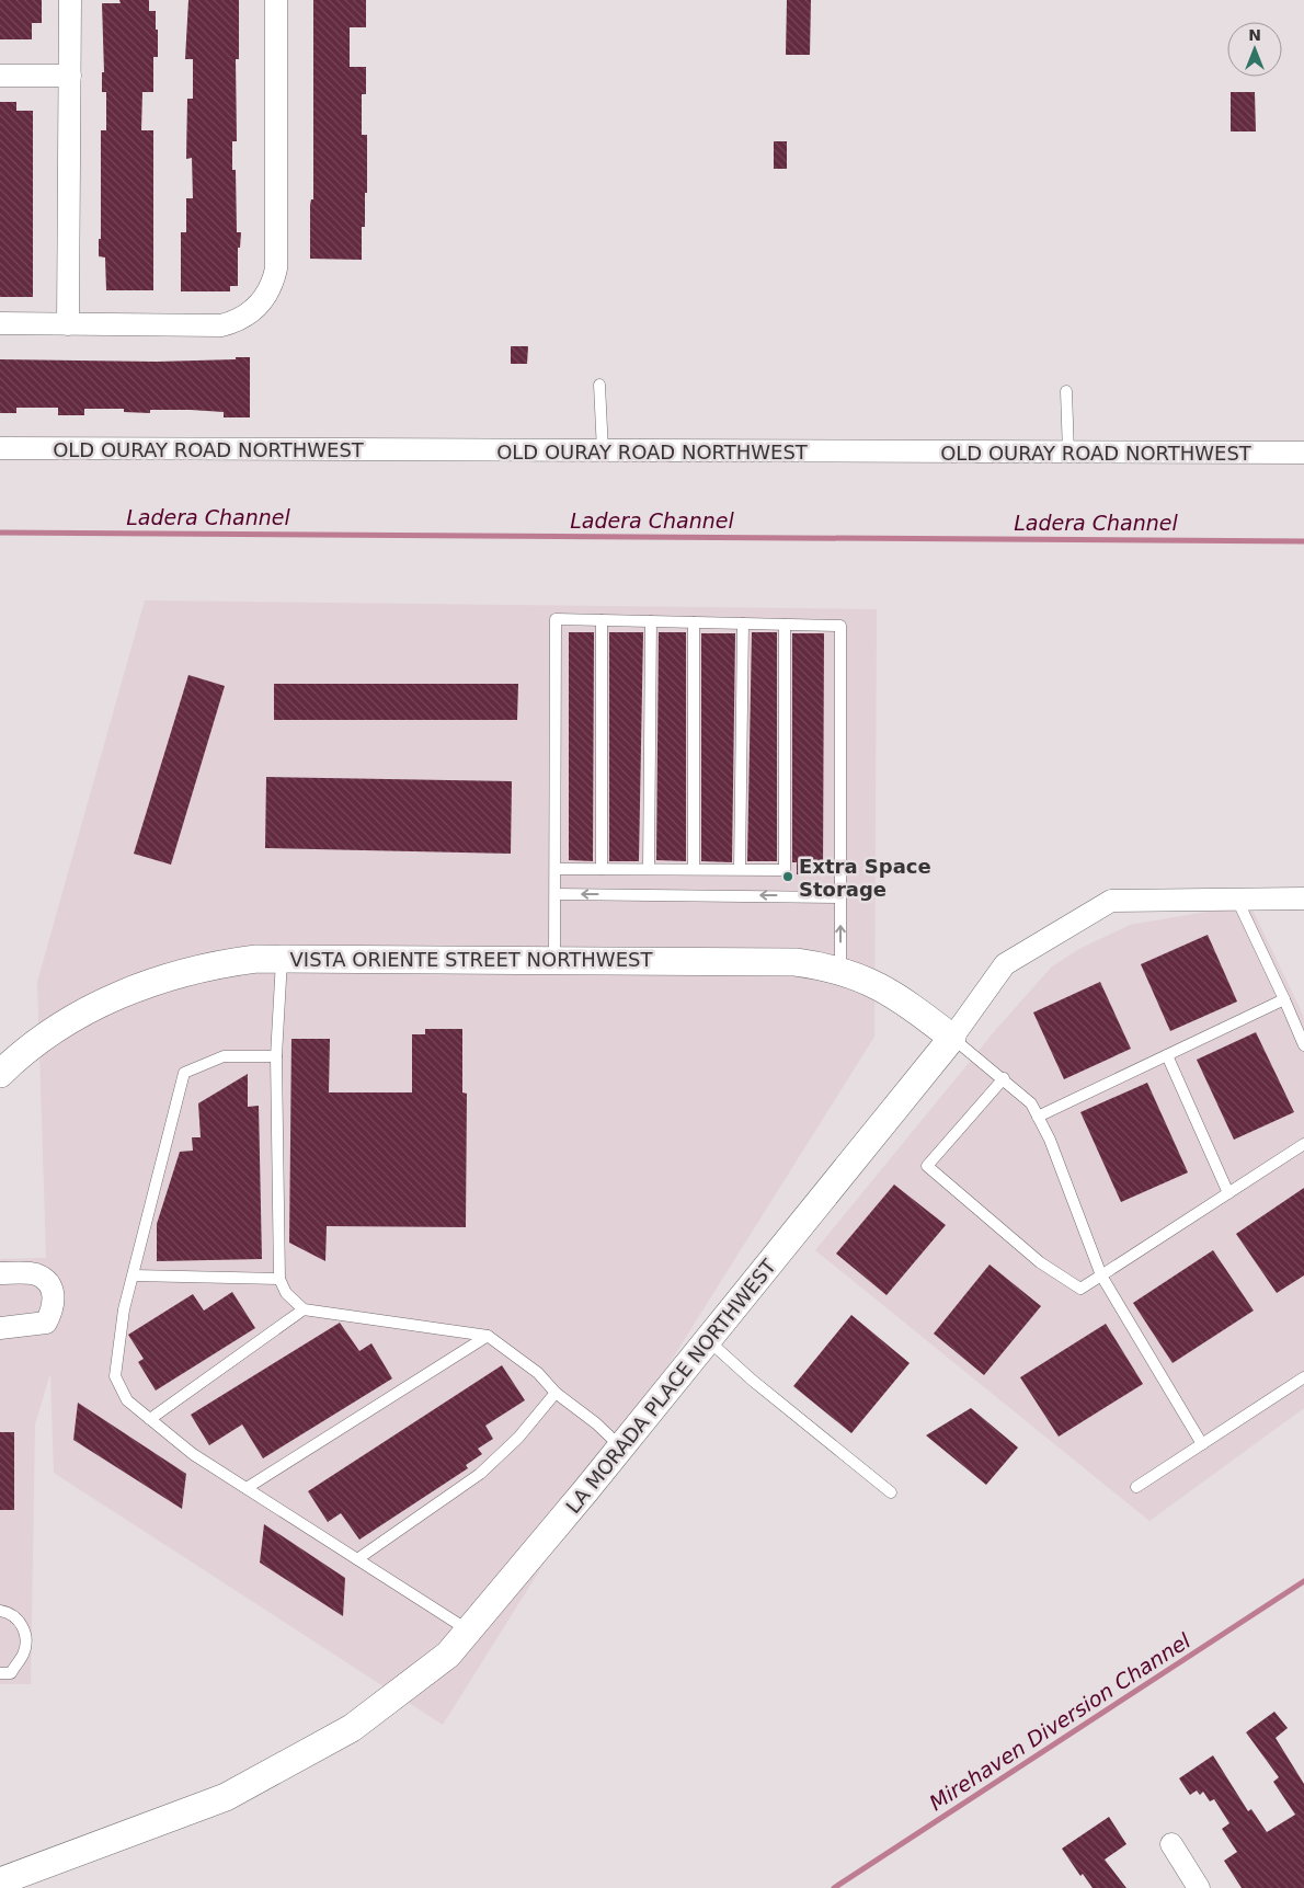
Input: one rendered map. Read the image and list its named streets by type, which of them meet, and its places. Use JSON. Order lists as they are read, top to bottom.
{
  "streets": {
    "street": ["OLD OURAY ROAD NORTHWEST", "VISTA ORIENTE STREET NORTHWEST", "LA MORADA PLACE NORTHWEST"]
  },
  "crossings": [
    ["VISTA ORIENTE STREET NORTHWEST", "LA MORADA PLACE NORTHWEST"]
  ],
  "water": ["Ladera Channel", "Mirehaven Diversion Channel"],
  "places": ["Extra Space Storage"],
  "north": "top"
}
